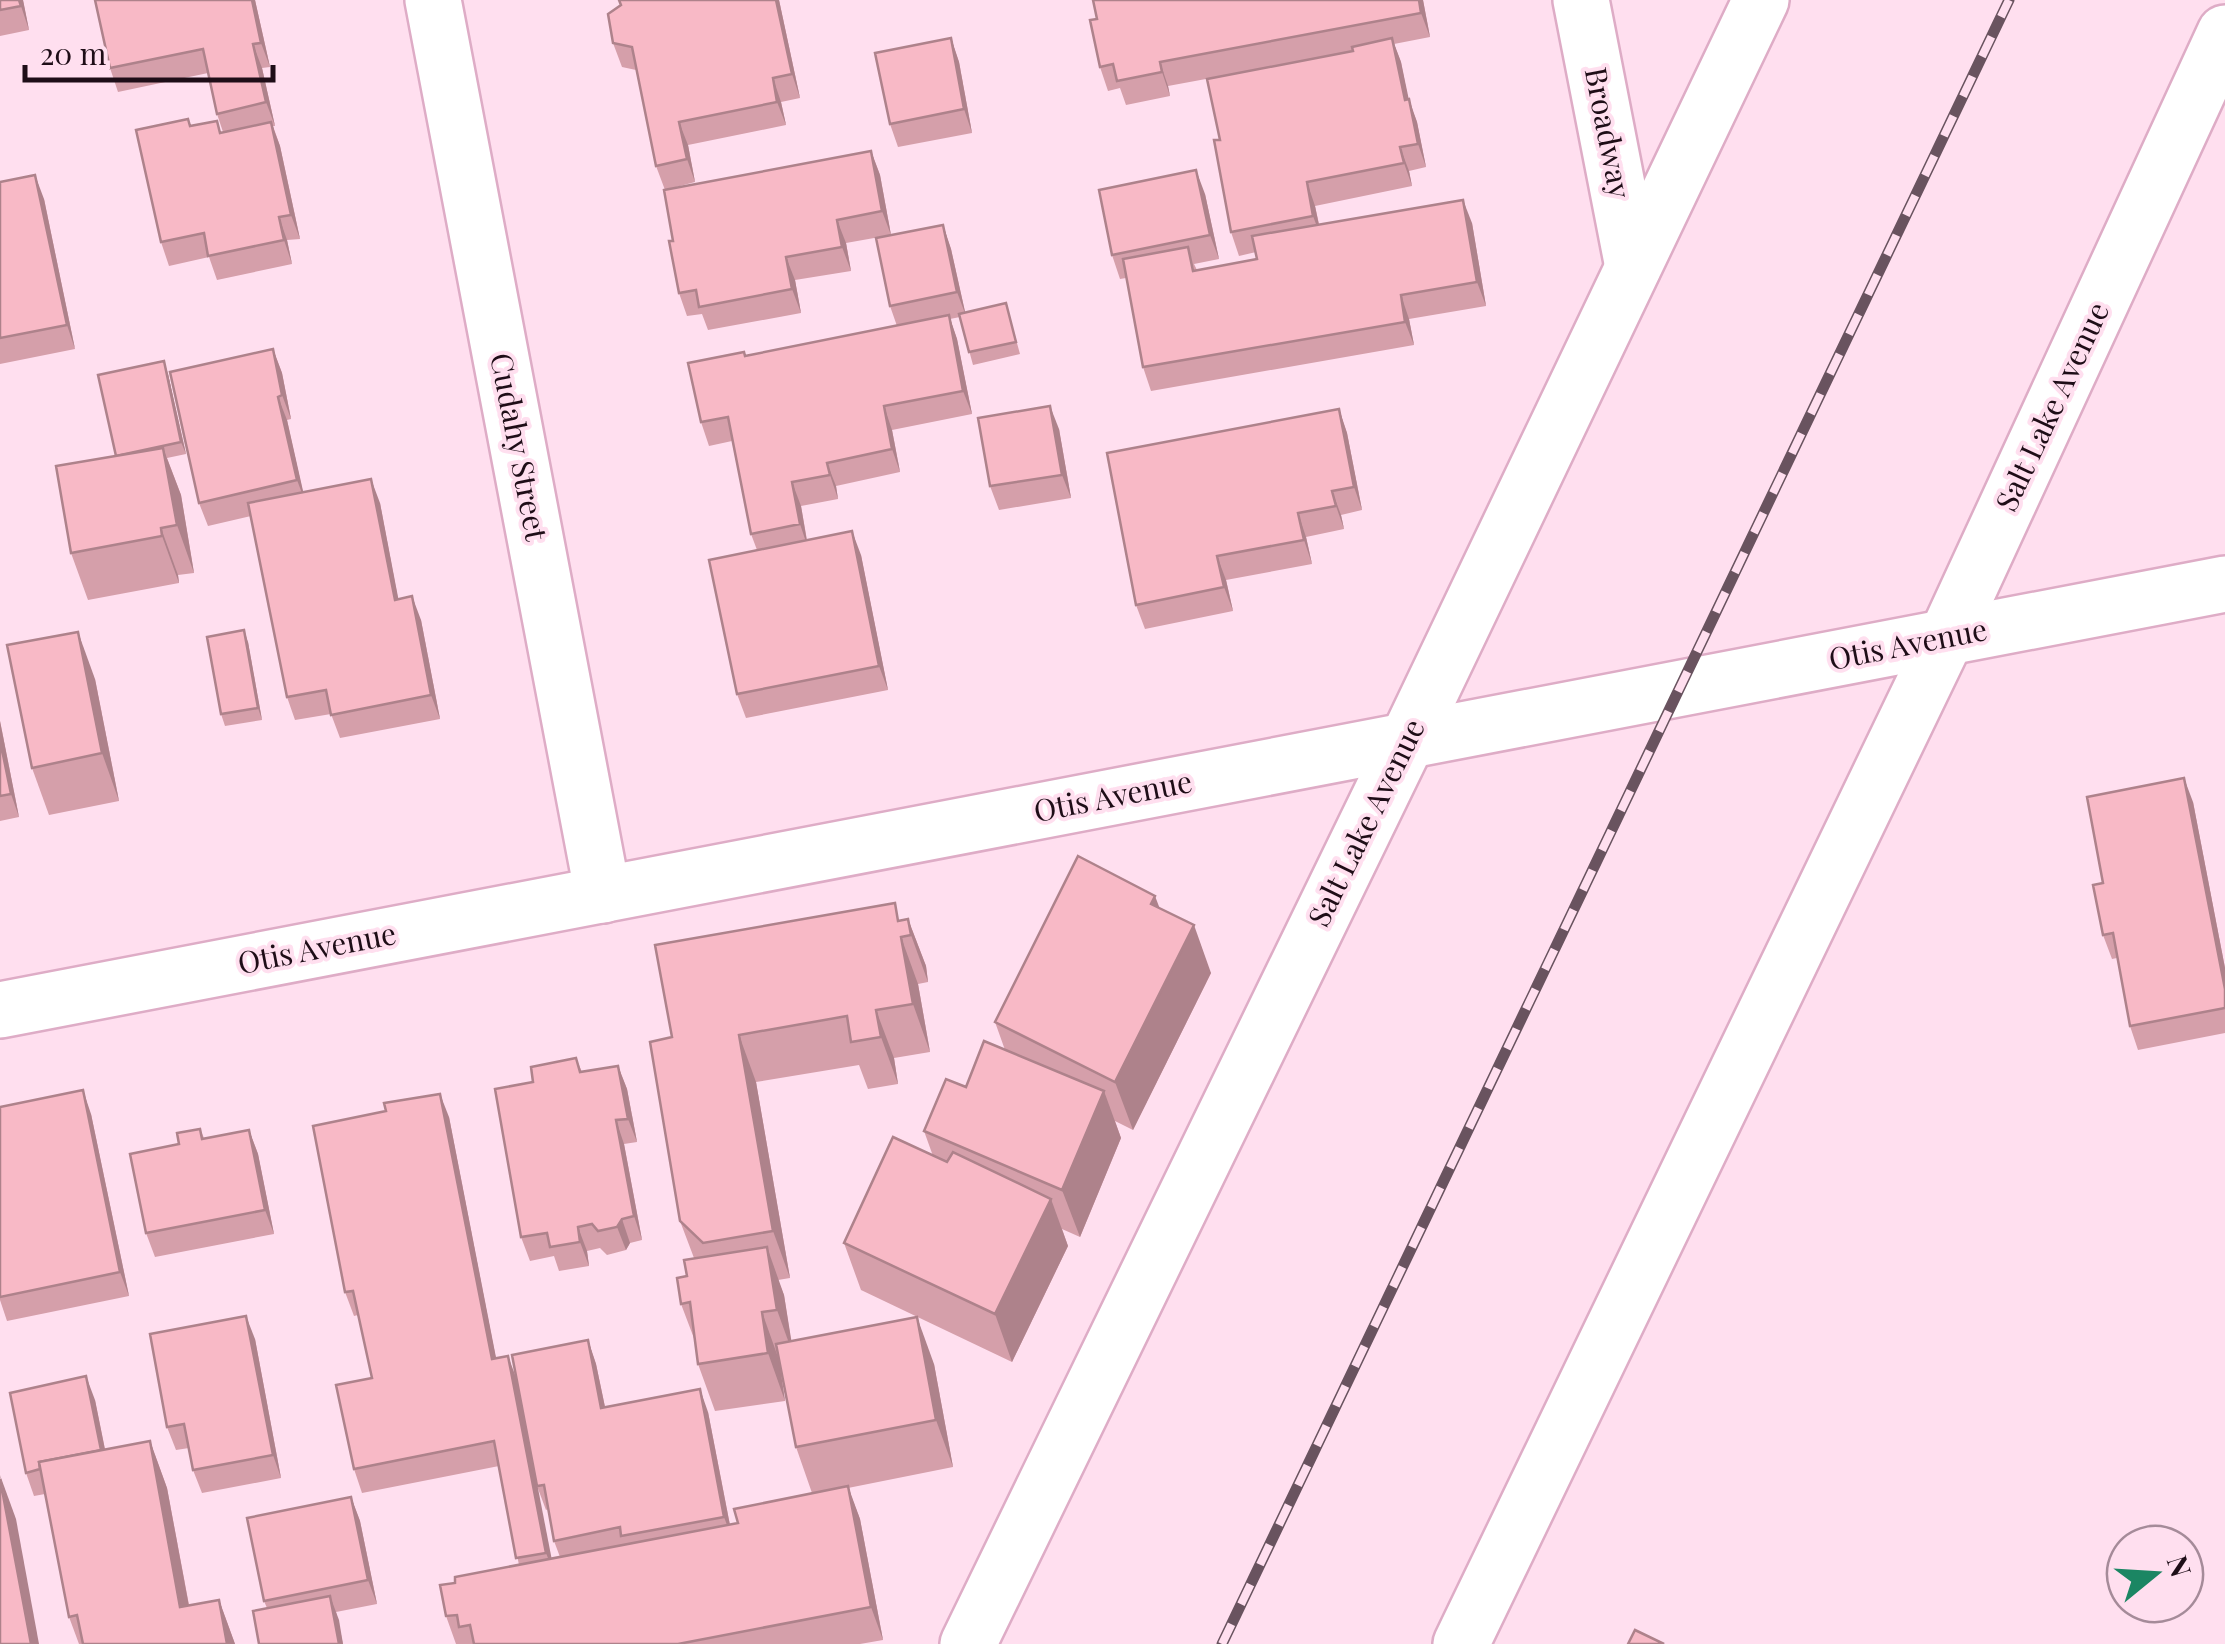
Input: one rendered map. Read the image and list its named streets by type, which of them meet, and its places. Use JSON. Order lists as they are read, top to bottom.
{
  "streets": {
    "street": [
      "Broadway",
      "Salt Lake Avenue",
      "Cudahy Street",
      "Otis Avenue"
    ]
  },
  "crossings": [
    ["Broadway", "Salt Lake Avenue"],
    ["Salt Lake Avenue", "Otis Avenue"],
    ["Cudahy Street", "Otis Avenue"]
  ],
  "scale_bar": "20 m",
  "north": "right"
}
